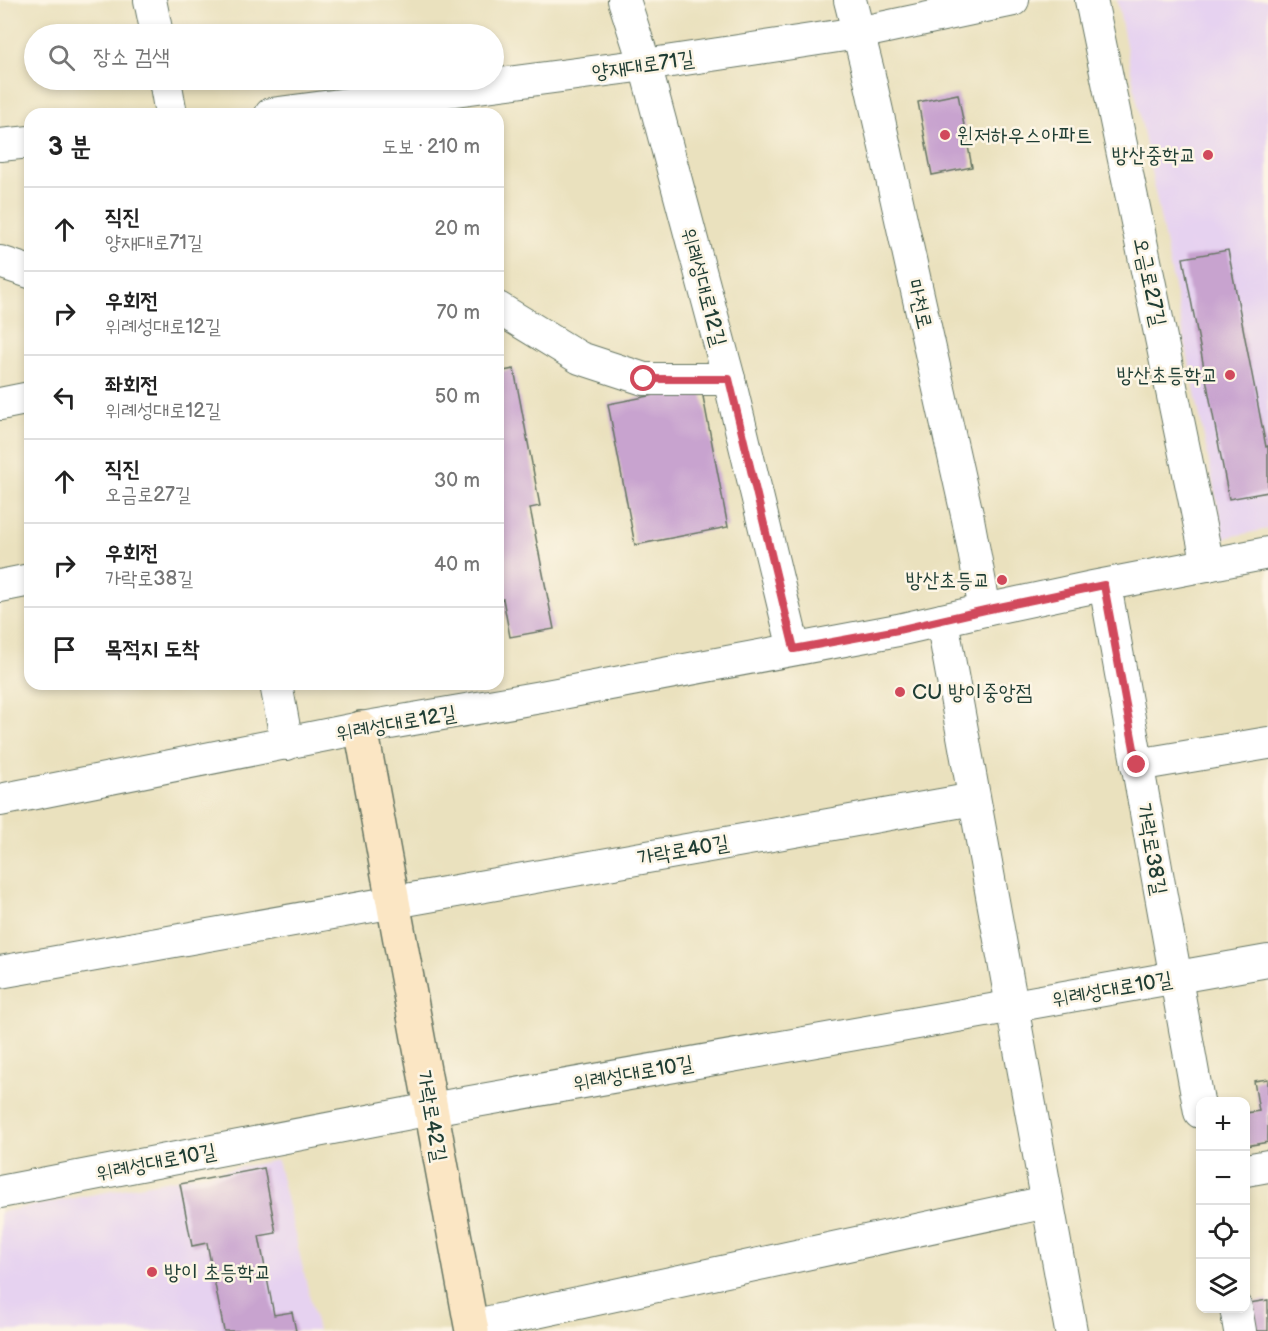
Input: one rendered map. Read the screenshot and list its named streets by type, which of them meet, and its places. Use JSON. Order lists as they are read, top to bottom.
{
  "streets": {
    "street": [
      "양재대로71길",
      "오금로27길",
      "위례성대로12길",
      "마천로",
      "가락로38길",
      "가락로40길",
      "위례성대로10길",
      "가락로42길"
    ]
  },
  "crossings": [
    ["양재대로71길", "위례성대로12길"],
    ["양재대로71길", "마천로"],
    ["위례성대로12길", "마천로"],
    ["위례성대로12길", "가락로42길"],
    ["가락로38길", "위례성대로10길"],
    ["가락로40길", "가락로42길"],
    ["위례성대로10길", "가락로42길"]
  ],
  "places": [
    "윈저하우스아파트",
    "방산중학교",
    "방산초등학교",
    "방산초등교",
    "CU 방이중앙점",
    "방이 초등학교"
  ],
  "page": {
    "search": "장소 검색",
    "heading": ["3 분", "도보 · 210 m"],
    "list": [
      ["직진", "양재대로71길", "20 m"],
      ["우회전", "위례성대로12길", "70 m"],
      ["좌회전", "위례성대로12길", "50 m"],
      ["직진", "오금로27길", "30 m"],
      ["우회전", "가락로38길", "40 m"],
      "목적지 도착"
    ],
    "map_buttons": ["+", "−"]
  }
}
